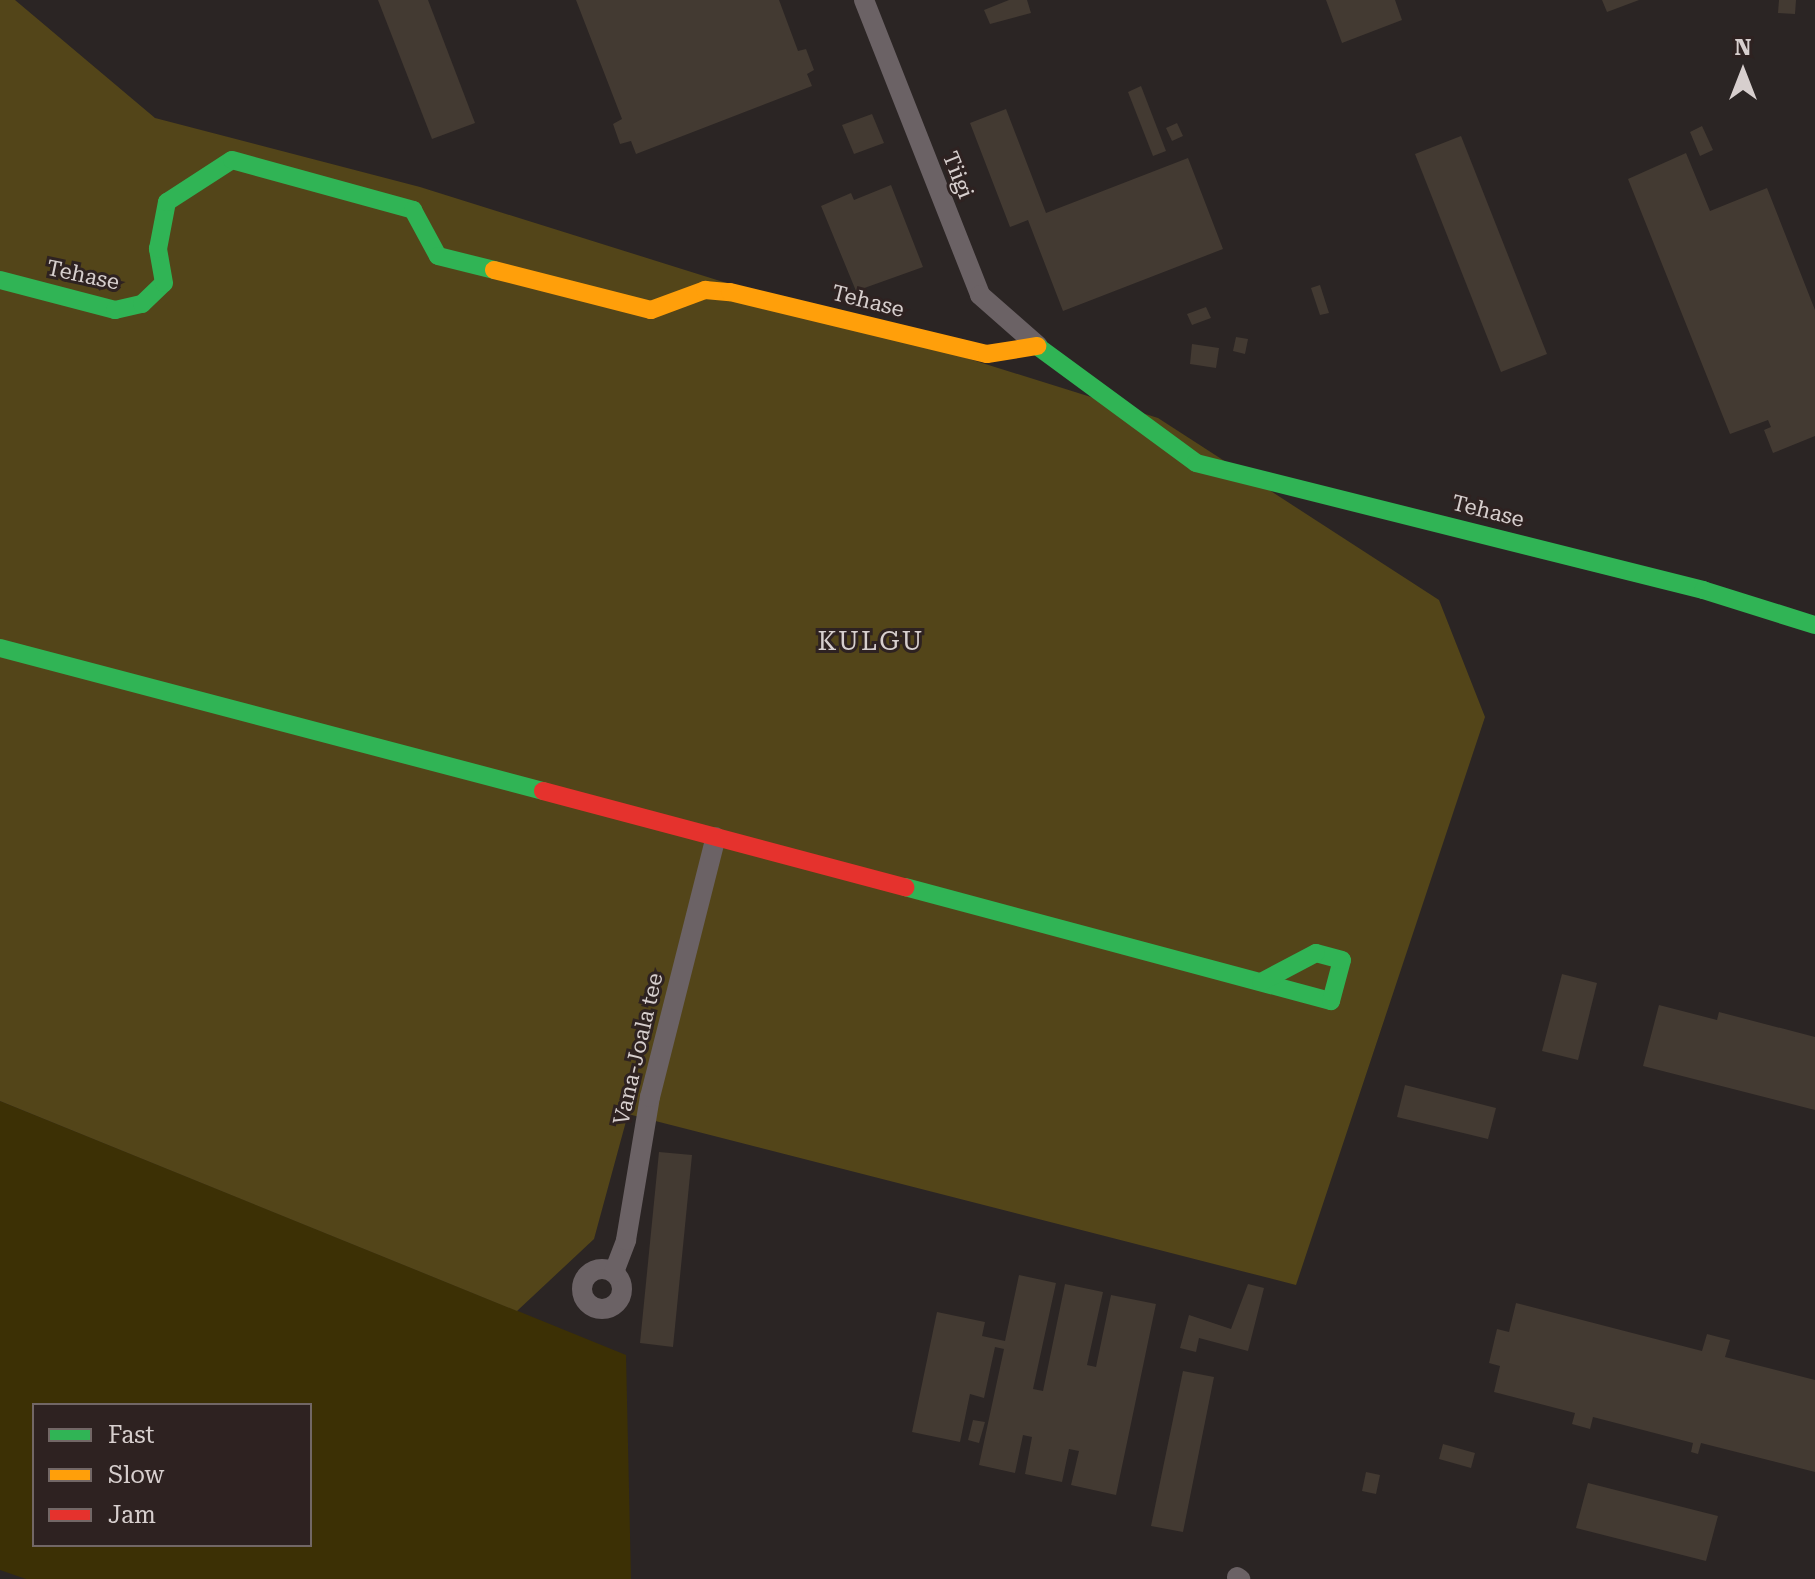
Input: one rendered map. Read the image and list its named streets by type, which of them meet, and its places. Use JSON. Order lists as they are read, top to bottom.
{
  "streets": {
    "street": ["Tiigi", "Tehase", "Vana-Joala tee"]
  },
  "crossings": [
    ["Tiigi", "Tehase"]
  ],
  "districts": ["KULGU"],
  "legend": ["Fast", "Slow", "Jam"],
  "north": "top"
}
